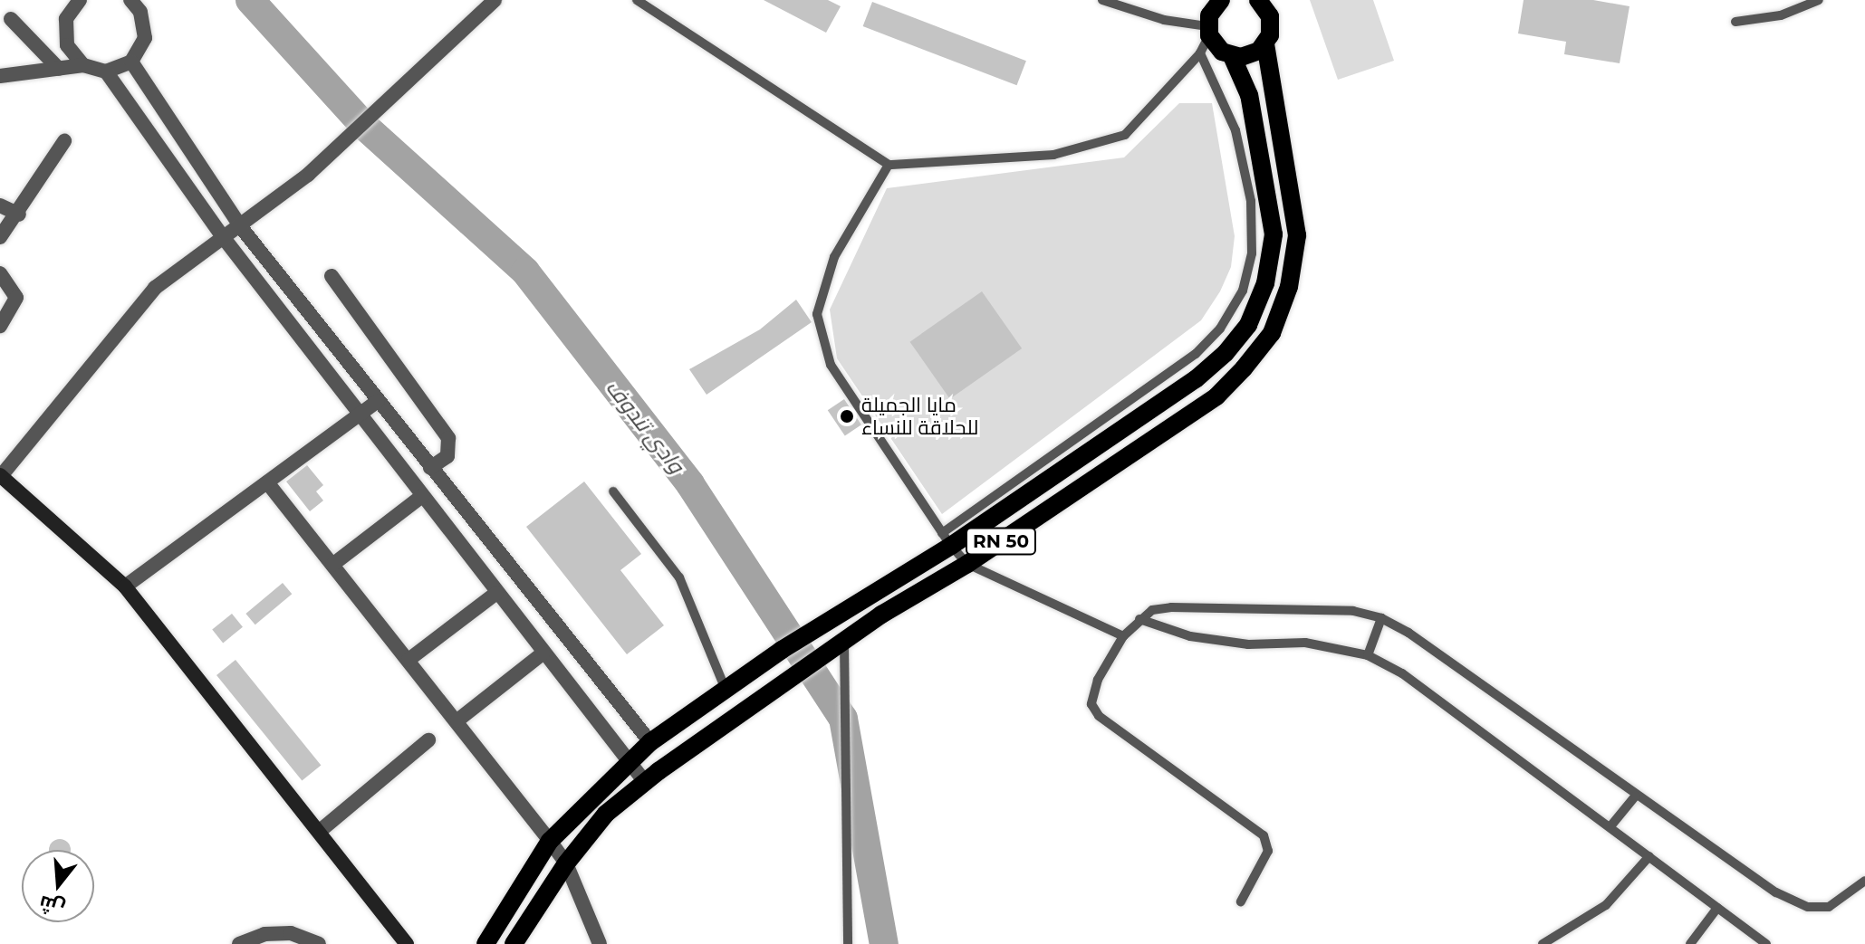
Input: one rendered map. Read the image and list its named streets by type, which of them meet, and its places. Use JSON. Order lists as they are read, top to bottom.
{
  "streets": {
    "main road": ["RN 50"]
  },
  "water": ["وادي تندوف"],
  "places": ["مايا الجميلة للحلاقة للنساء"],
  "north": "bottom"
}
